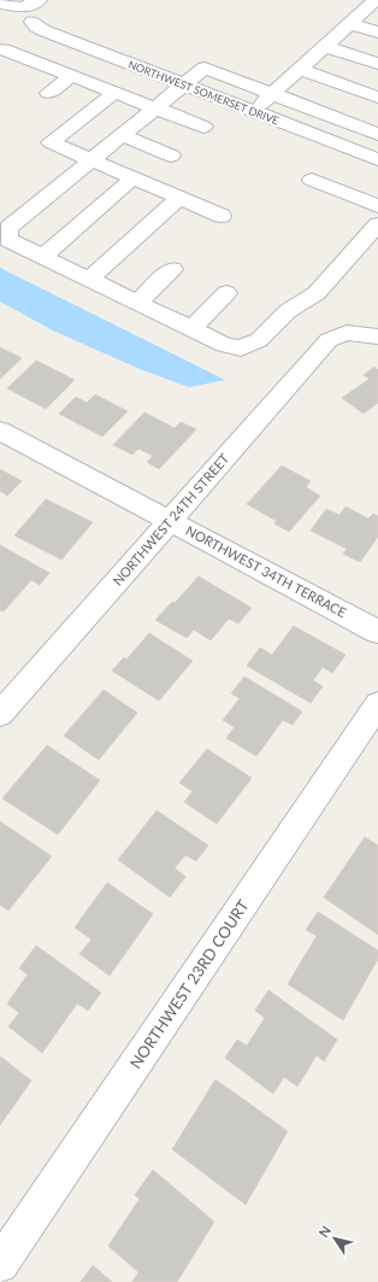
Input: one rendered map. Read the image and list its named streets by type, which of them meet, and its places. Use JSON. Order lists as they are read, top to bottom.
{
  "streets": {
    "street": [
      "NORTHWEST SOMERSET DRIVE",
      "NORTHWEST 24TH STREET",
      "NORTHWEST 34TH TERRACE",
      "NORTHWEST 23RD COURT"
    ]
  },
  "crossings": [
    ["NORTHWEST 24TH STREET", "NORTHWEST 34TH TERRACE"]
  ],
  "north": "top left"
}
